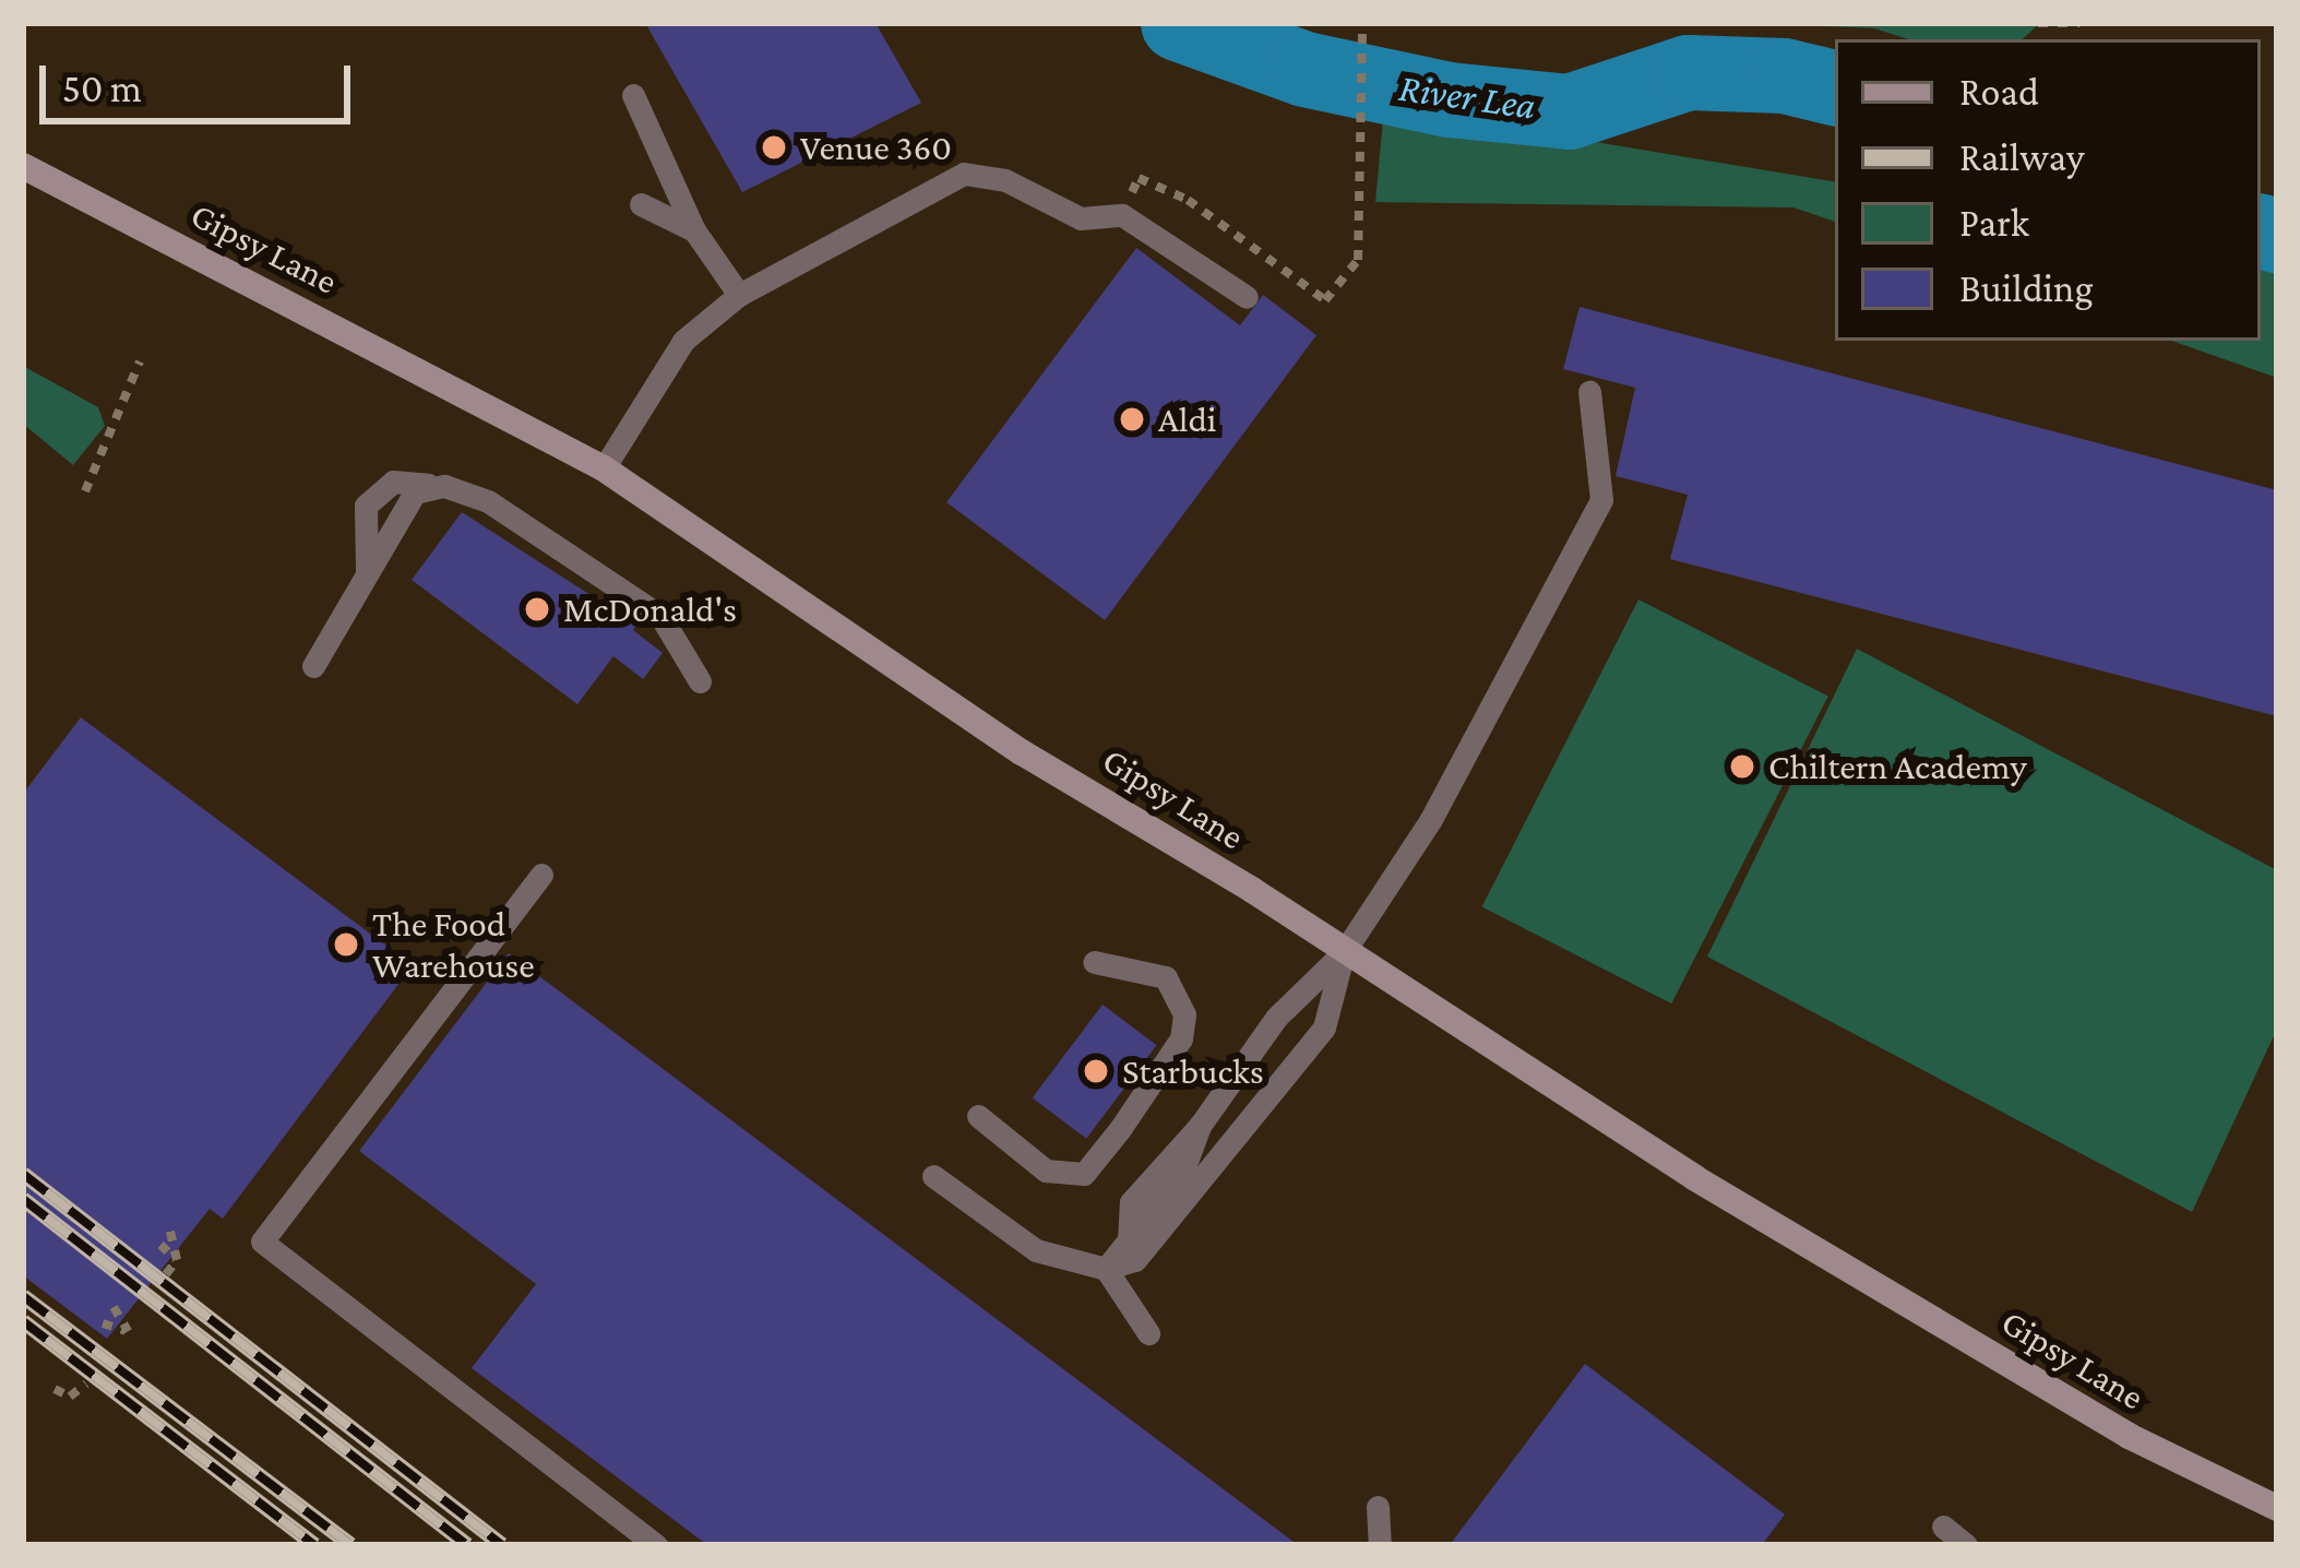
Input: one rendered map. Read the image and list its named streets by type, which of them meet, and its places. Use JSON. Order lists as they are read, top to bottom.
{
  "streets": {
    "main road": ["Gipsy Lane"]
  },
  "water": ["River Lea"],
  "places": [
    "Venue 360",
    "Aldi",
    "McDonald's",
    "Chiltern Academy",
    "The Food Warehouse",
    "Starbucks"
  ],
  "legend": [
    "Road",
    "Railway",
    "Park",
    "Building"
  ],
  "scale_bar": "50 m"
}
